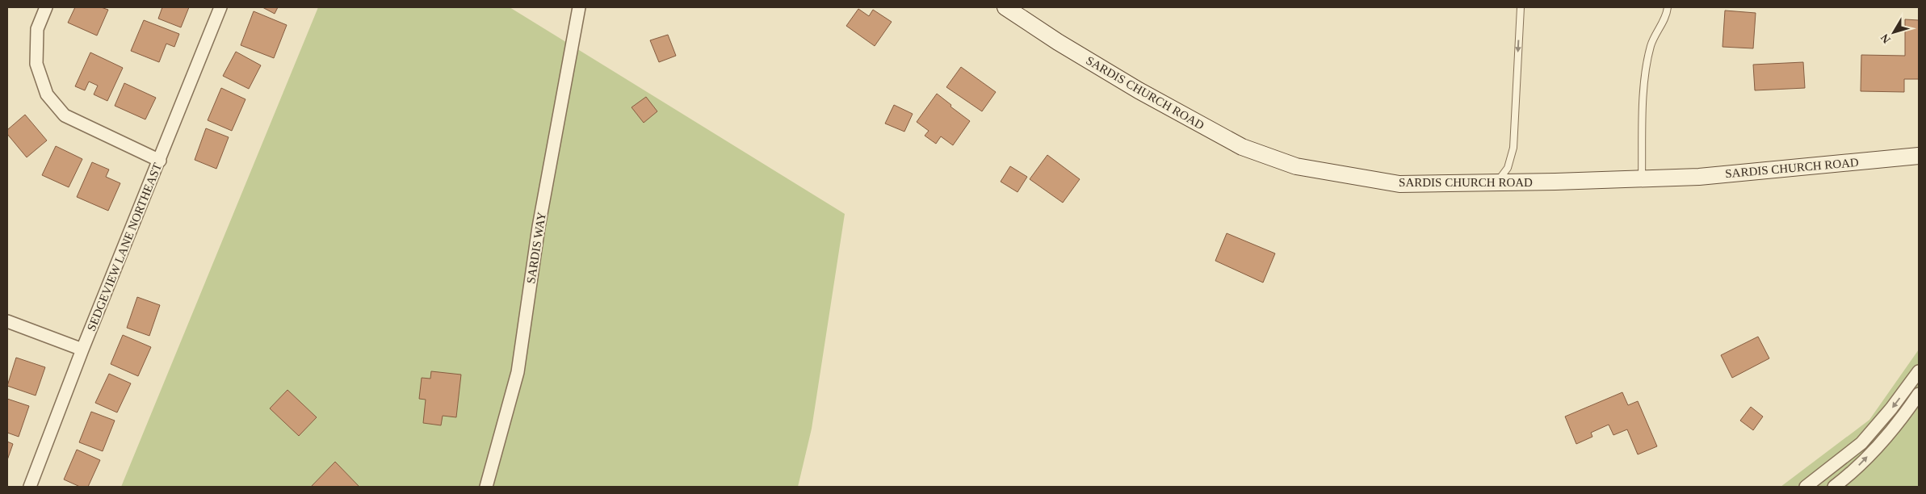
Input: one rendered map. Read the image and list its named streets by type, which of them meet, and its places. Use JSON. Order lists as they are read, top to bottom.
{
  "streets": {
    "street": ["SARDIS CHURCH ROAD", "SEDGEVIEW LANE NORTHEAST", "SARDIS WAY"]
  },
  "north": "bottom left"
}
